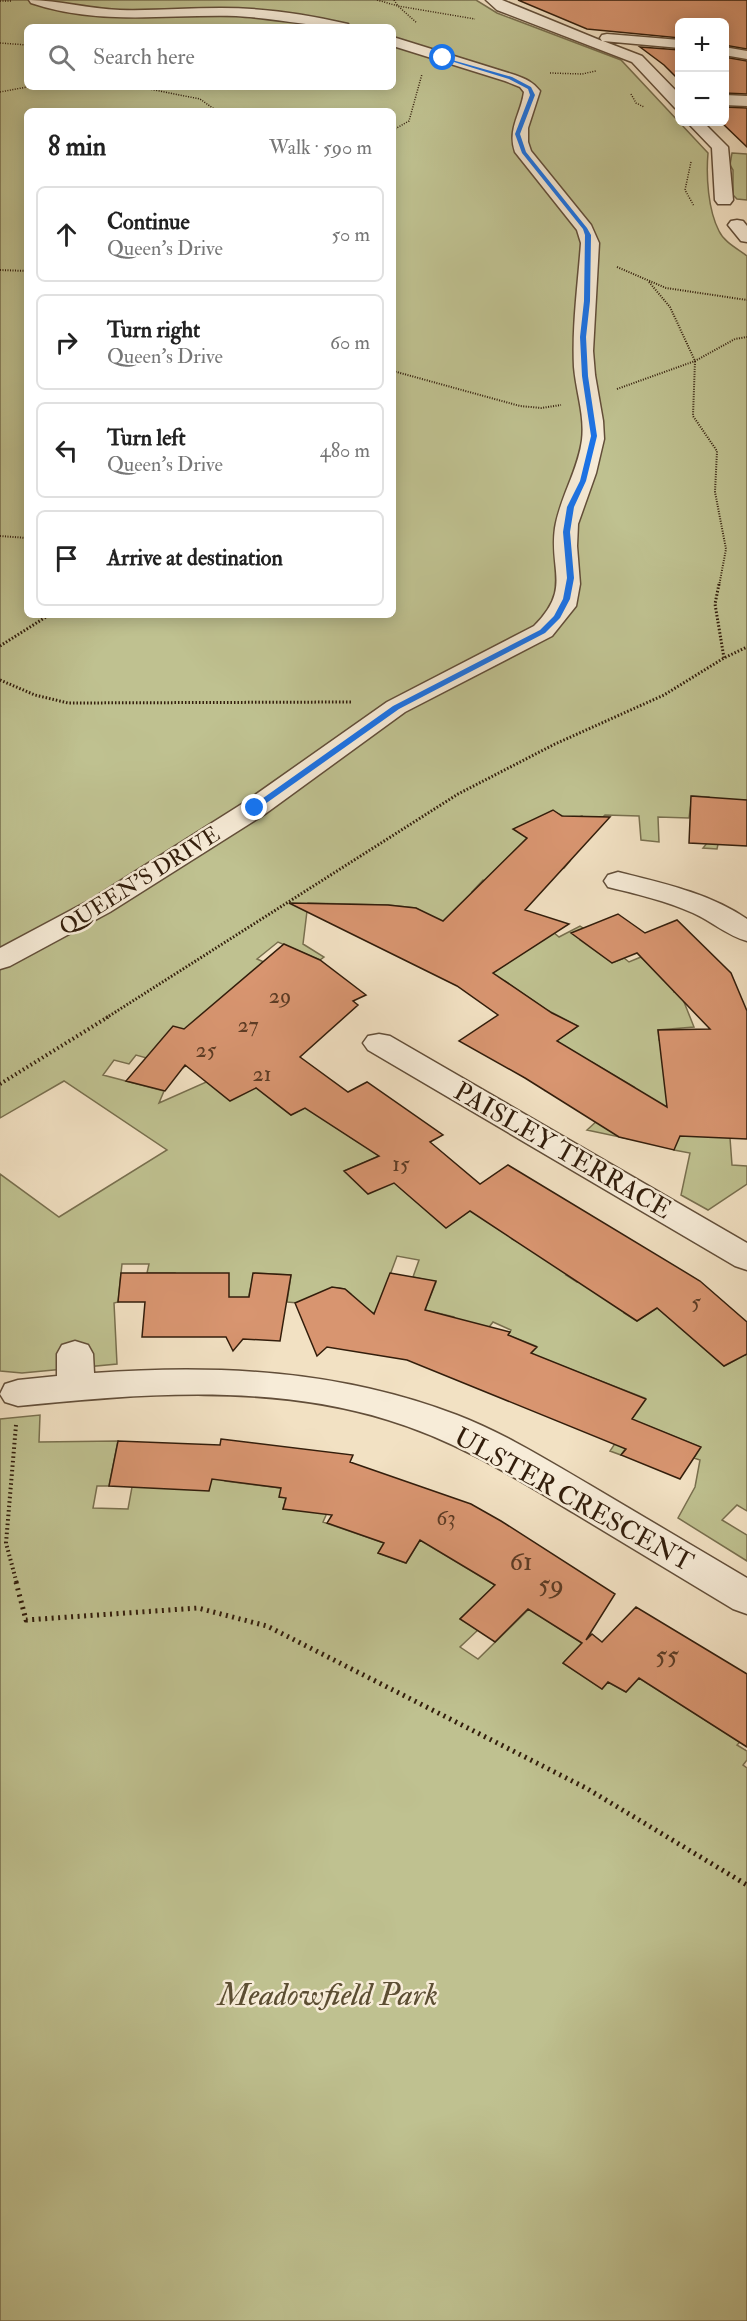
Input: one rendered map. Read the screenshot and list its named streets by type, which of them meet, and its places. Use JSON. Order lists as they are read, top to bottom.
{
  "streets": {
    "street": ["QUEEN'S DRIVE", "PAISLEY TERRACE", "ULSTER CRESCENT"]
  },
  "parks": ["Meadowfield Park"],
  "house_numbers": [
    "29",
    "27",
    "25",
    "21",
    "15",
    "5",
    "63",
    "61",
    "59",
    "55"
  ],
  "page": {
    "map_buttons": ["+", "−"],
    "search": "Search here",
    "heading": ["8 min", "Walk · 590 m"],
    "list": [
      ["Continue", "Queen's Drive", "50 m"],
      ["Turn right", "Queen's Drive", "60 m"],
      ["Turn left", "Queen's Drive", "480 m"],
      "Arrive at destination"
    ]
  }
}
